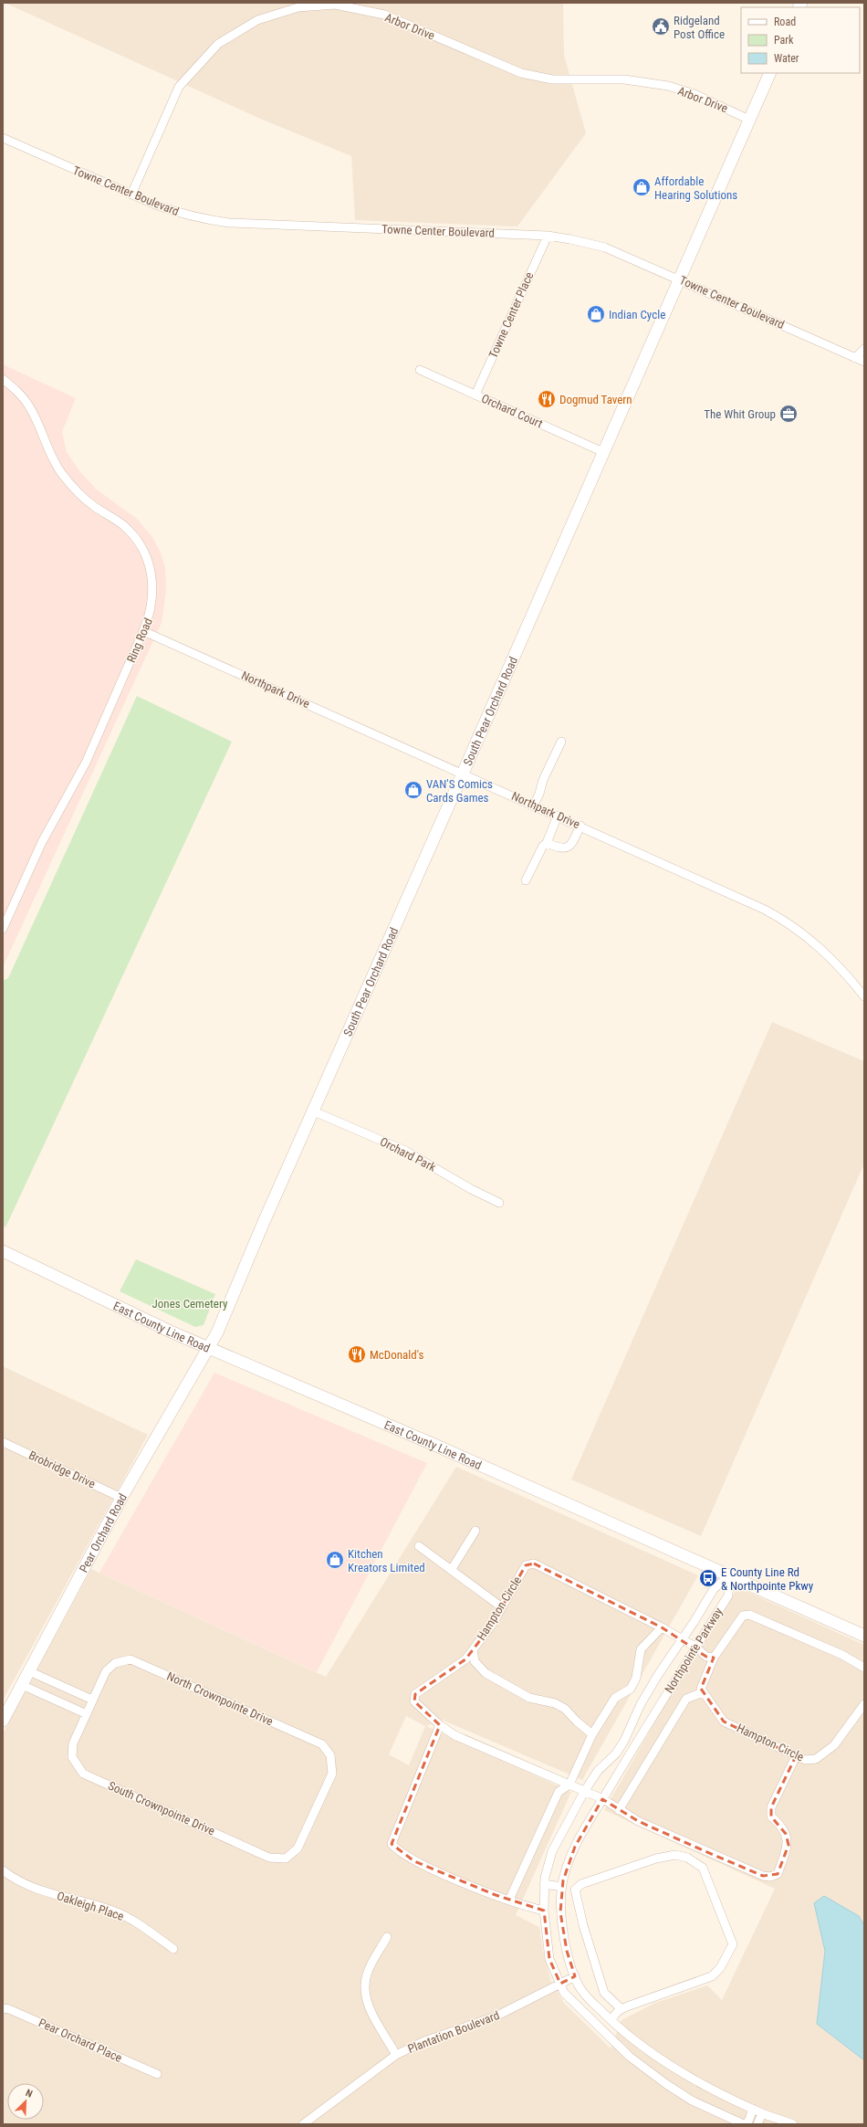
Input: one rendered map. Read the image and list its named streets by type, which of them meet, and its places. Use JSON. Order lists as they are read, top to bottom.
{
  "streets": {
    "street": [
      "Arbor Drive",
      "Towne Center Boulevard",
      "Towne Center Place",
      "Orchard Court",
      "Ring Road",
      "Northpark Drive",
      "South Pear Orchard Road",
      "Orchard Park",
      "East County Line Road",
      "Brobridge Drive",
      "Pear Orchard Road",
      "Hampton Circle",
      "Northpointe Parkway",
      "North Crownpointe Drive",
      "South Crownpointe Drive",
      "Oakleigh Place",
      "Plantation Boulevard",
      "Pear Orchard Place"
    ]
  },
  "crossings": [
    ["Arbor Drive", "Towne Center Boulevard"],
    ["Arbor Drive", "South Pear Orchard Road"],
    ["Towne Center Boulevard", "Towne Center Place"],
    ["Towne Center Boulevard", "South Pear Orchard Road"],
    ["Towne Center Place", "Orchard Court"],
    ["Orchard Court", "South Pear Orchard Road"],
    ["Ring Road", "Northpark Drive"],
    ["Northpark Drive", "South Pear Orchard Road"],
    ["South Pear Orchard Road", "Orchard Park"],
    ["South Pear Orchard Road", "East County Line Road"],
    ["South Pear Orchard Road", "Pear Orchard Road"],
    ["East County Line Road", "Pear Orchard Road"],
    ["East County Line Road", "Northpointe Parkway"],
    ["Brobridge Drive", "Pear Orchard Road"],
    ["Hampton Circle", "Northpointe Parkway"],
    ["Northpointe Parkway", "Plantation Boulevard"],
    ["North Crownpointe Drive", "South Crownpointe Drive"]
  ],
  "parks": ["Jones Cemetery"],
  "places": {
    "public building": ["Ridgeland Post Office"],
    "shop": [
      "Affordable Hearing Solutions",
      "Indian Cycle",
      "VAN'S Comics Cards Games",
      "Kitchen Kreators Limited"
    ],
    "restaurant": ["Dogmud Tavern", "McDonald's"],
    "office": ["The Whit Group"],
    "bus stop": ["E County Line Rd & Northpointe Pkwy"]
  },
  "legend": ["Road", "Park", "Water"],
  "north": "top right"
}
